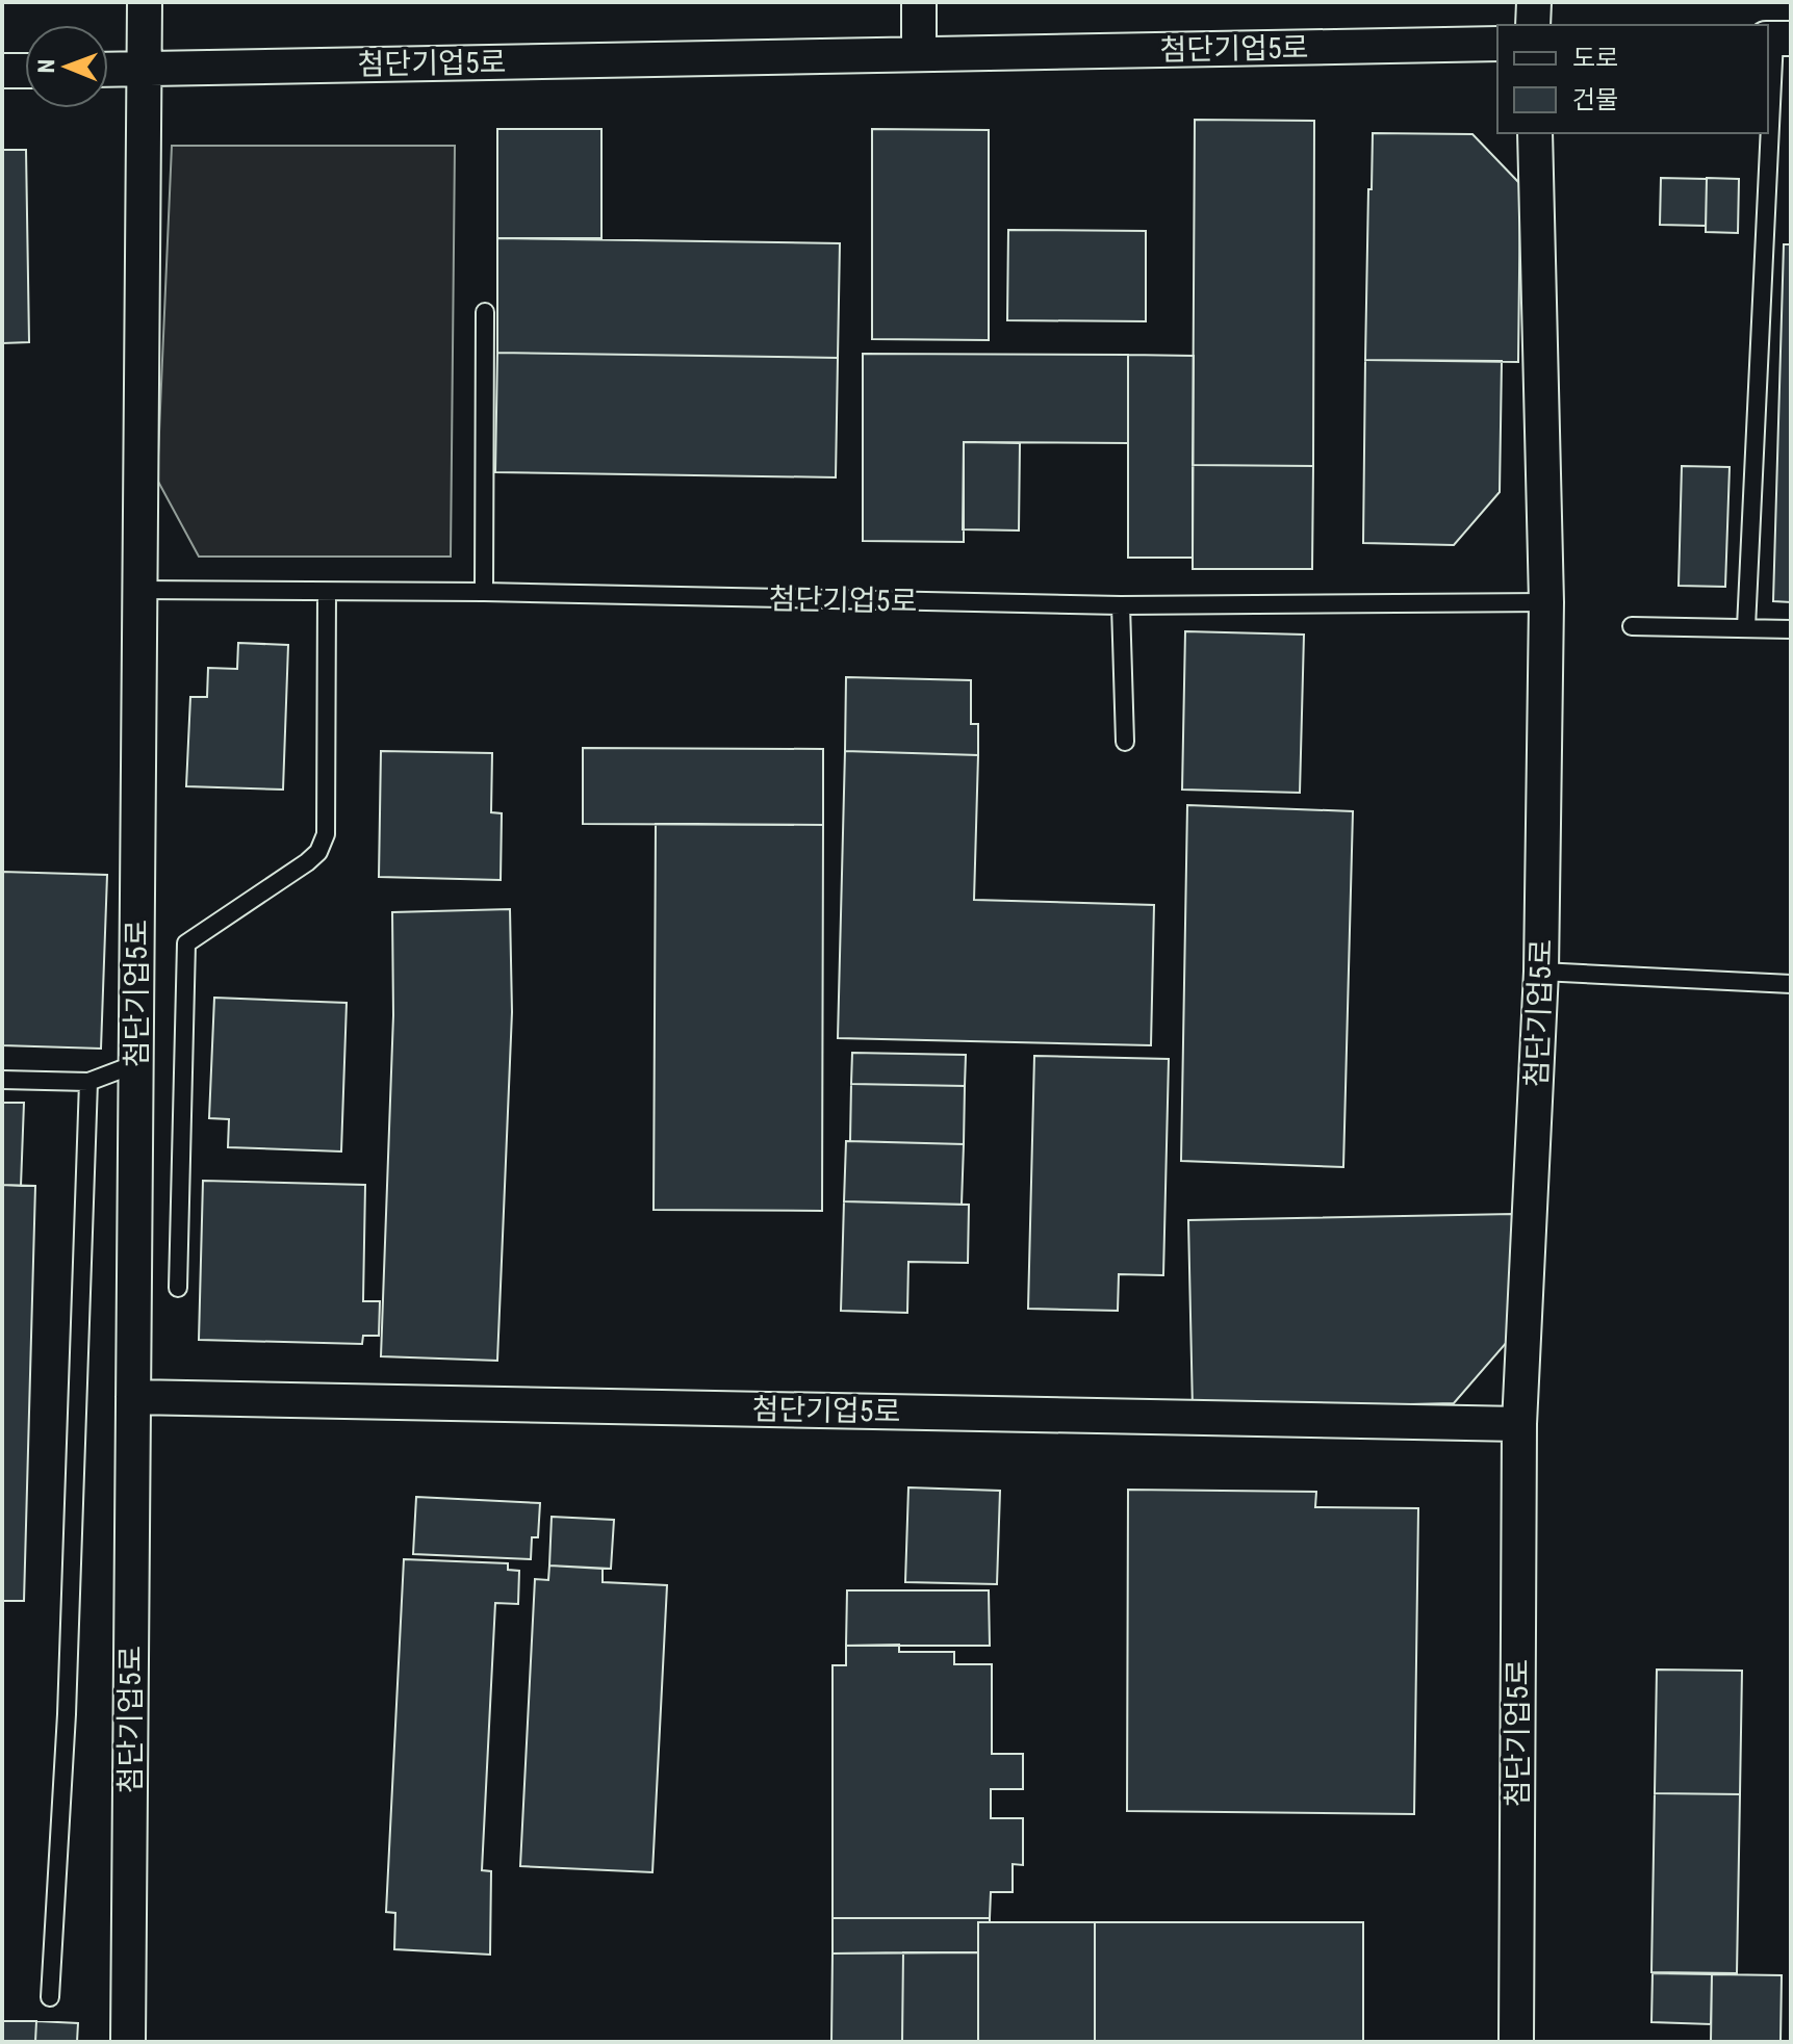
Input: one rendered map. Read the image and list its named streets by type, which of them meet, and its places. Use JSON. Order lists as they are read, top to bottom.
{
  "streets": {
    "street": ["첨단기업5로"]
  },
  "legend": ["도로", "건물"],
  "north": "left"
}
